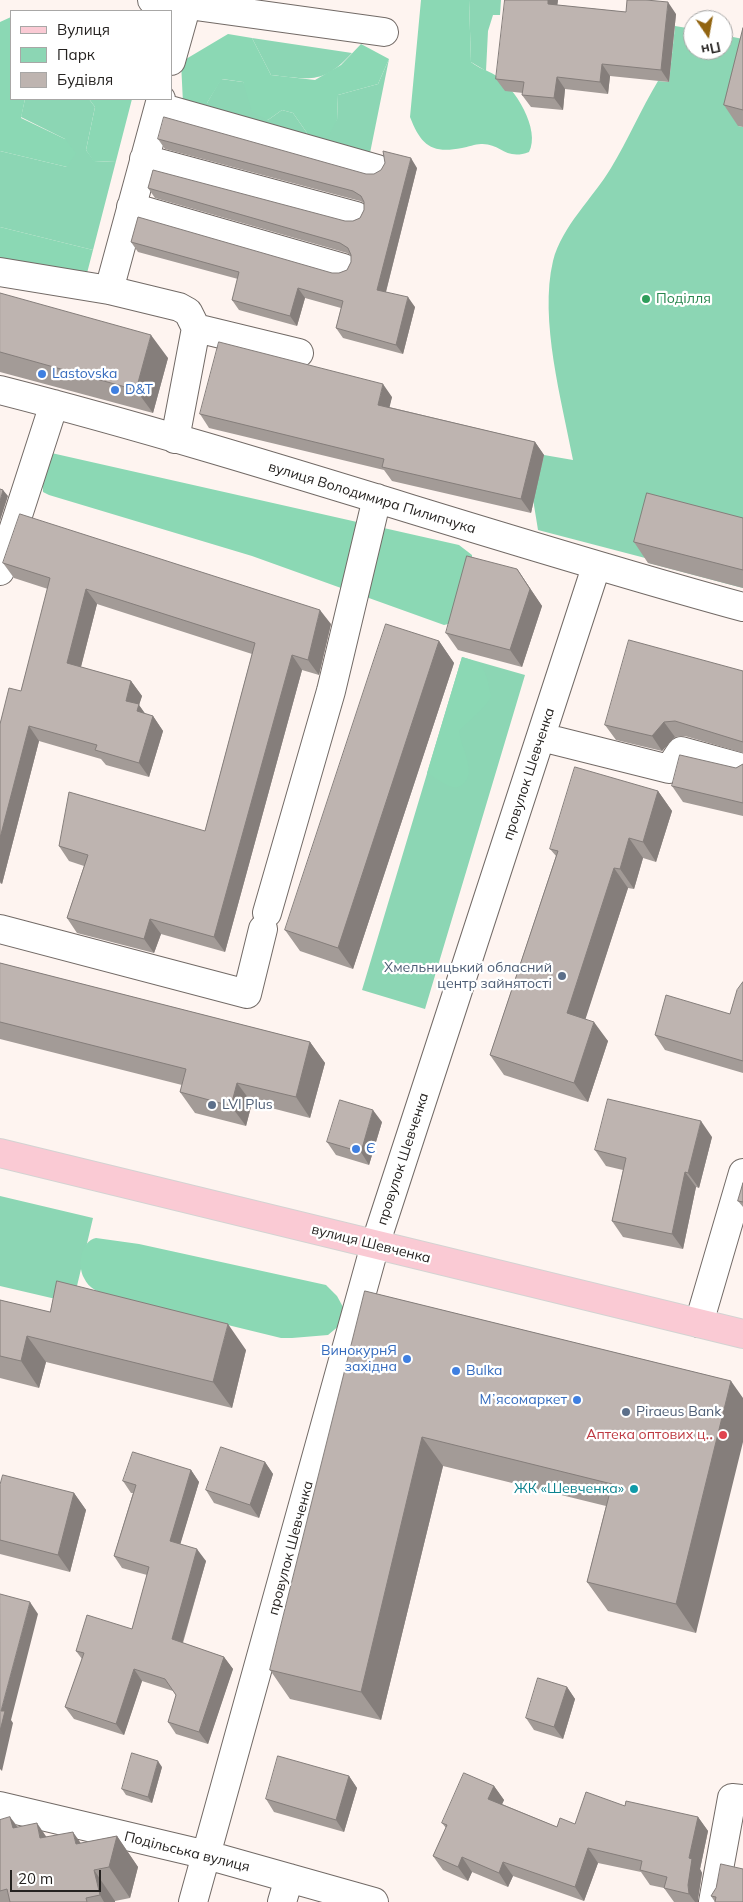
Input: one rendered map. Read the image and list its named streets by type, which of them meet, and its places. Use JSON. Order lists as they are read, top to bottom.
{
  "streets": {
    "main road": ["вулиця Шевченка"],
    "street": ["вулиця Володимира Пилипчука", "провулок Шевченка", "Подільська вулиця"]
  },
  "crossings": [
    ["вулиця Володимира Пилипчука", "провулок Шевченка"],
    ["провулок Шевченка", "вулиця Шевченка"],
    ["провулок Шевченка", "Подільська вулиця"]
  ],
  "places": [
    "Поділля",
    "Lastovska",
    "D&T",
    "Хмельницький обласний центр зайнятості",
    "LVI Plus",
    "Є",
    "ВинокурнЯ західна",
    "Bulka",
    "Мʼясомаркет",
    "Piraeus Bank",
    "Аптека оптових ц‥",
    "ЖК «Шевченка»"
  ],
  "legend": ["Вулиця", "Парк", "Будівля"],
  "scale_bar": "20 m",
  "north": "bottom"
}
